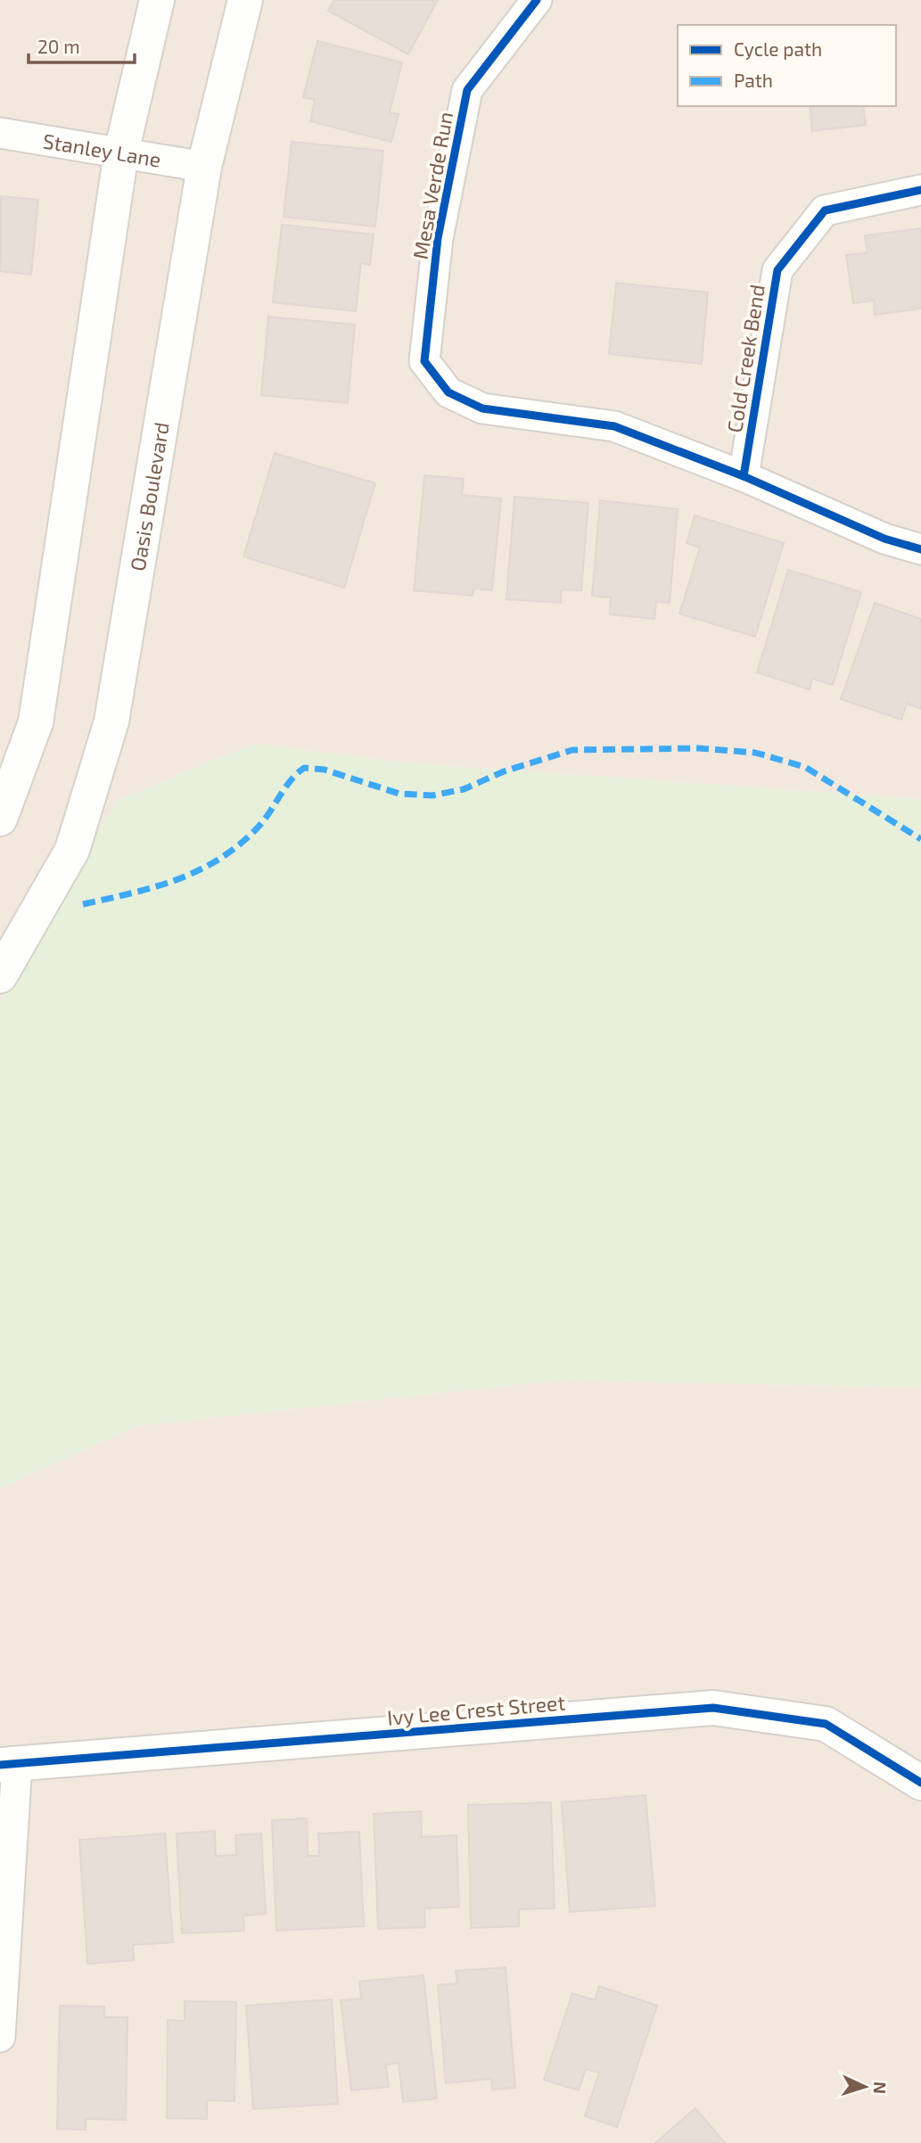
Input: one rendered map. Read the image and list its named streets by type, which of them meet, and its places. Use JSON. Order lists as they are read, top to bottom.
{
  "streets": {
    "main road": ["Oasis Boulevard", "Ivy Lee Crest Street"],
    "street": ["Stanley Lane", "Mesa Verde Run", "Cold Creek Bend"]
  },
  "crossings": [
    ["Stanley Lane", "Oasis Boulevard"],
    ["Mesa Verde Run", "Cold Creek Bend"]
  ],
  "legend": ["Cycle path", "Path"],
  "scale_bar": "20 m",
  "north": "right"
}
